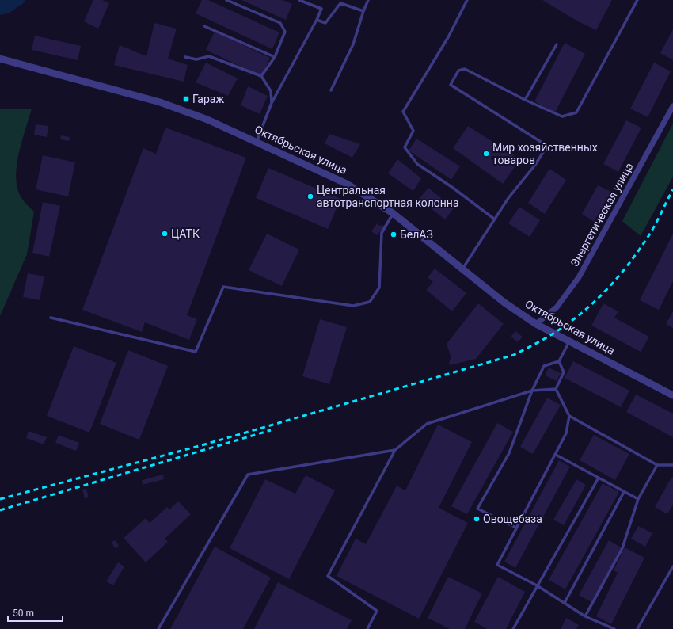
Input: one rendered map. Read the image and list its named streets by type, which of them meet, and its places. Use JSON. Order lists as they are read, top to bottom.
{
  "streets": {
    "street": ["Октябрьская улица", "Энергетическая улица"]
  },
  "crossings": [
    ["Октябрьская улица", "Энергетическая улица"]
  ],
  "places": {
    "transit": ["Гараж"],
    "other": [
      "Мир хозяйственных товаров",
      "Центральная автотранспортная колонна",
      "ЦАТК",
      "БелАЗ",
      "Овощебаза"
    ]
  },
  "scale_bar": "50 m"
}
